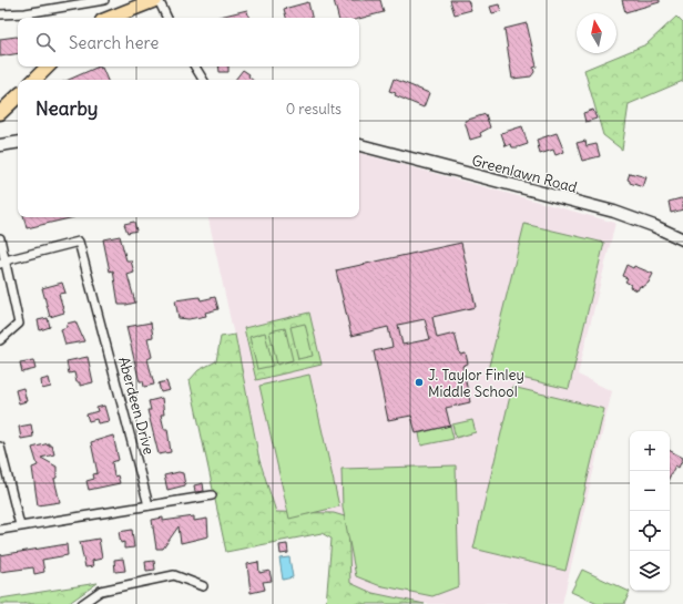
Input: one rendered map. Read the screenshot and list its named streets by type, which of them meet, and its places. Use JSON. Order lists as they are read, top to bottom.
{
  "streets": {
    "main road": ["Greenlawn Road"],
    "street": ["Aberdeen Drive"]
  },
  "places": ["J. Taylor Finley Middle School"],
  "north": "top",
  "page": {
    "search": "Search here",
    "heading": ["Nearby", "0 results"],
    "map_buttons": ["+", "−"]
  }
}
